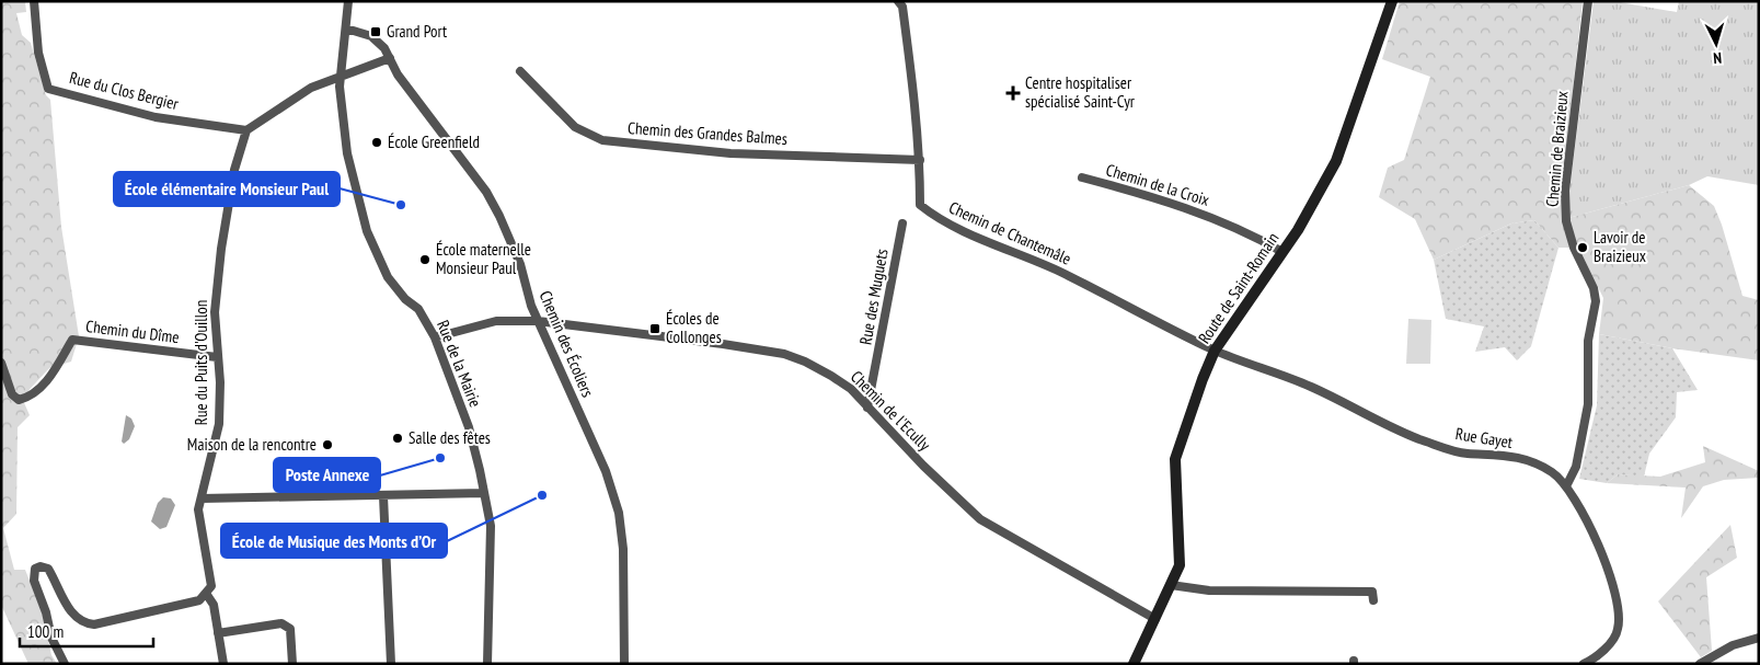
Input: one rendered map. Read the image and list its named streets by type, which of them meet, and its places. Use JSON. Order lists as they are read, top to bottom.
{
  "streets": {
    "main road": ["Route de Saint-Romain"],
    "street": [
      "Rue du Clos Bergier",
      "Chemin des Grandes Balmes",
      "Chemin de Braizieux",
      "Chemin de la Croix",
      "Chemin de Chantemâle",
      "Rue des Muguets",
      "Chemin du Dîme",
      "Chemin des Écoliers",
      "Rue du Puits d'Ouillon",
      "Rue de la Mairie",
      "Chemin de l'Ecully",
      "Rue Gayet"
    ]
  },
  "crossings": [
    ["Rue du Clos Bergier", "Rue du Puits d'Ouillon"],
    ["Chemin des Grandes Balmes", "Chemin de Chantemâle"],
    ["Chemin de Braizieux", "Rue Gayet"],
    ["Chemin de la Croix", "Route de Saint-Romain"],
    ["Chemin de Chantemâle", "Route de Saint-Romain"],
    ["Chemin de Chantemâle", "Rue Gayet"],
    ["Route de Saint-Romain", "Chemin de l'Ecully"],
    ["Route de Saint-Romain", "Rue Gayet"],
    ["Rue des Muguets", "Chemin de l'Ecully"],
    ["Chemin du Dîme", "Rue du Puits d'Ouillon"],
    ["Chemin des Écoliers", "Rue de la Mairie"],
    ["Chemin des Écoliers", "Chemin de l'Ecully"],
    ["Rue de la Mairie", "Chemin de l'Ecully"]
  ],
  "places": {
    "transit": ["Grand Port", "Écoles de Collonges"],
    "health": ["Centre hospitaliser spécialisé Saint-Cyr"],
    "other": [
      "École Greenfield",
      "École élémentaire Monsieur Paul",
      "Lavoir de Braizieux",
      "École maternelle Monsieur Paul",
      "Salle des fêtes",
      "Maison de la rencontre",
      "Poste Annexe",
      "École de Musique des Monts d’Or"
    ]
  },
  "scale_bar": "100 m",
  "north": "bottom"
}
